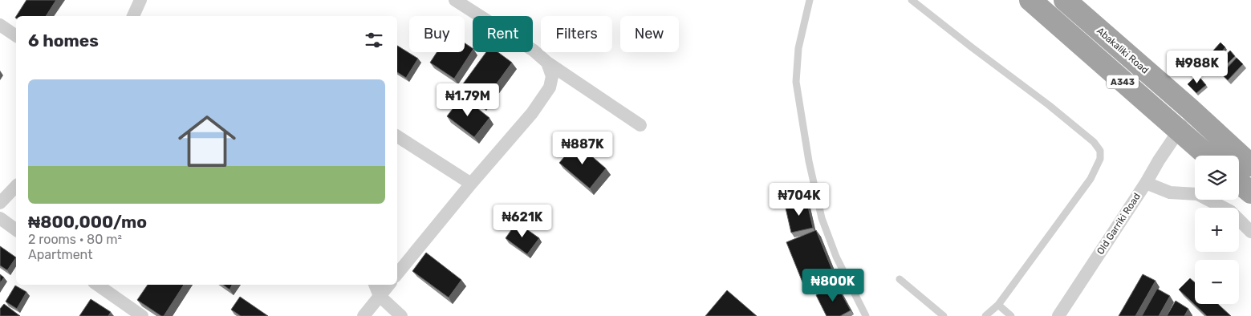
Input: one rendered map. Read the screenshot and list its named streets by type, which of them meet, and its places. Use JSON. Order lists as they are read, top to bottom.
{
  "streets": {
    "highway": ["Abakaliki Road", "A343"],
    "street": ["Old Garriki Road"]
  },
  "crossings": [
    ["Abakaliki Road", "Old Garriki Road"],
    ["A343", "Old Garriki Road"]
  ],
  "page": {
    "chip": [
      "Buy",
      "Rent",
      "Filters",
      "New"
    ],
    "heading": "6 homes",
    "price": [
      "₦988K",
      "₦1.79M",
      "₦887K",
      "₦704K",
      "₦621K",
      "₦800K"
    ],
    "list": [
      {
        "name": "₦800,000/mo",
        "note": "2 rooms · 80 m² · Apartment"
      }
    ],
    "map_buttons": ["+", "−"]
  }
}
